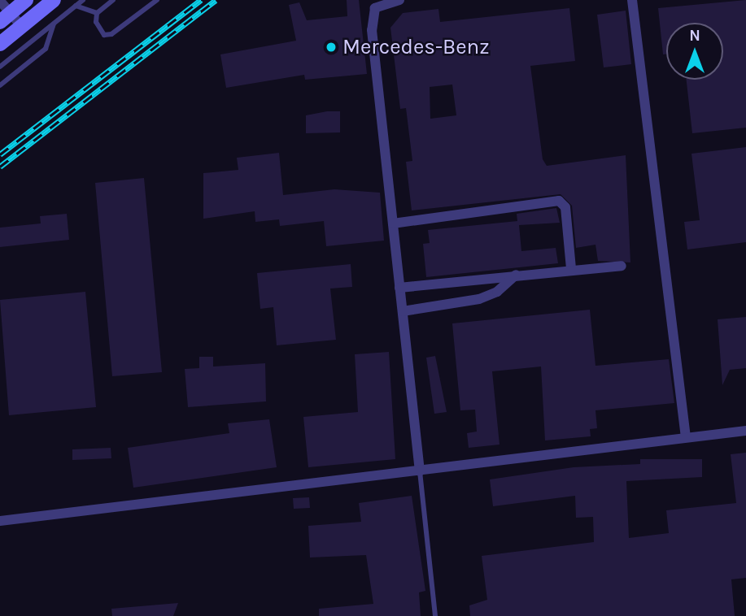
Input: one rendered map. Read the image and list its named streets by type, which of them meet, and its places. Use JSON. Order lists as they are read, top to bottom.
{
  "places": ["Mercedes-Benz"],
  "north": "top"
}
